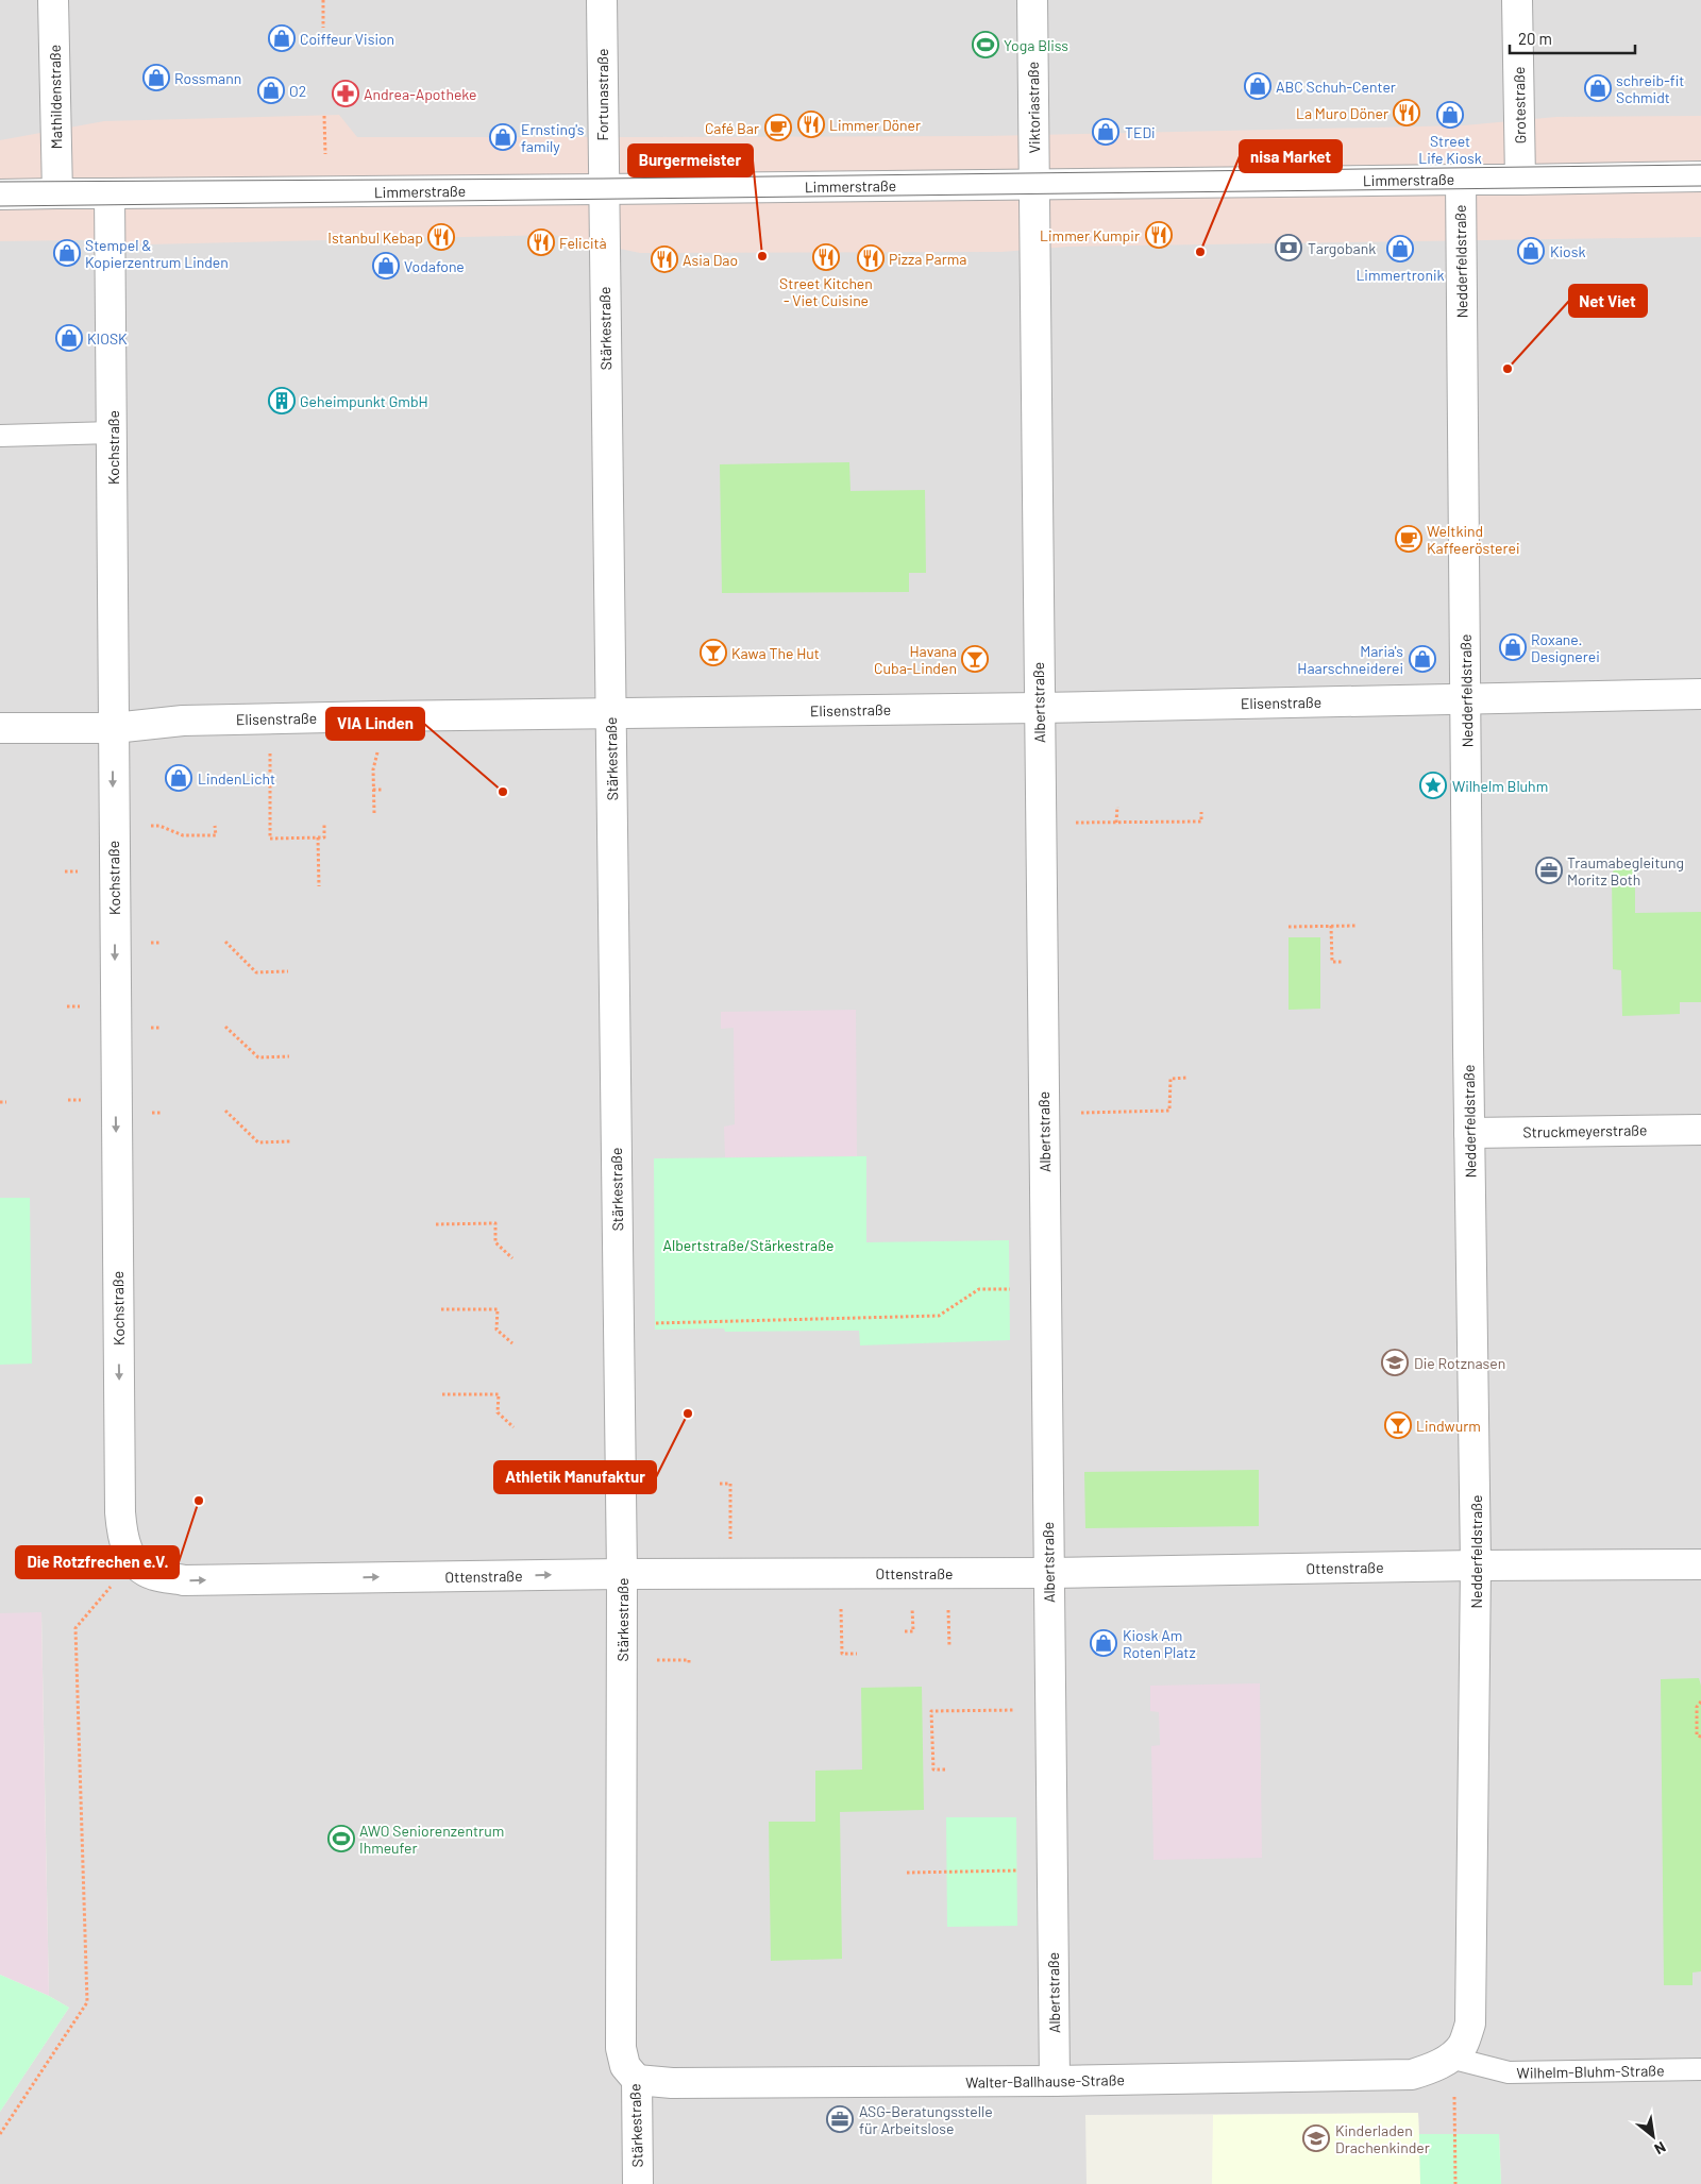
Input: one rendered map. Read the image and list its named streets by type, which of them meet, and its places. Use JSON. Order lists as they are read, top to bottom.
{
  "streets": {
    "street": [
      "Fortunastraße",
      "Mathildenstraße",
      "Grotestraße",
      "Viktoriastraße",
      "Limmerstraße",
      "Nedderfeldstraße",
      "Stärkestraße",
      "Kochstraße",
      "Albertstraße",
      "Elisenstraße",
      "Struckmeyerstraße",
      "Ottenstraße",
      "Walter-Ballhause-Straße"
    ],
    "lane": ["Wilhelm-Bluhm-Straße"]
  },
  "crossings": [
    ["Fortunastraße", "Limmerstraße"],
    ["Fortunastraße", "Stärkestraße"],
    ["Mathildenstraße", "Limmerstraße"],
    ["Grotestraße", "Limmerstraße"],
    ["Viktoriastraße", "Limmerstraße"],
    ["Viktoriastraße", "Albertstraße"],
    ["Limmerstraße", "Nedderfeldstraße"],
    ["Limmerstraße", "Stärkestraße"],
    ["Limmerstraße", "Kochstraße"],
    ["Limmerstraße", "Albertstraße"],
    ["Nedderfeldstraße", "Elisenstraße"],
    ["Nedderfeldstraße", "Struckmeyerstraße"],
    ["Nedderfeldstraße", "Ottenstraße"],
    ["Nedderfeldstraße", "Wilhelm-Bluhm-Straße"],
    ["Nedderfeldstraße", "Walter-Ballhause-Straße"],
    ["Stärkestraße", "Elisenstraße"],
    ["Stärkestraße", "Ottenstraße"],
    ["Stärkestraße", "Walter-Ballhause-Straße"],
    ["Kochstraße", "Elisenstraße"],
    ["Kochstraße", "Ottenstraße"],
    ["Albertstraße", "Elisenstraße"],
    ["Albertstraße", "Ottenstraße"],
    ["Albertstraße", "Walter-Ballhause-Straße"],
    ["Wilhelm-Bluhm-Straße", "Walter-Ballhause-Straße"]
  ],
  "one_way": ["Kochstraße"],
  "parks": ["Albertstraße/Stärkestraße"],
  "places": {
    "shop": [
      "Coiffeur Vision",
      "Rossmann",
      "ABC Schuh-Center",
      "schreib-fit Schmidt",
      "O2",
      "Street Life Kiosk",
      "TEDi",
      "Ernsting's family",
      "Limmertronik",
      "Kiosk",
      "Stempel & Kopierzentrum Linden",
      "Vodafone",
      "KIOSK",
      "Roxane. Designerei",
      "Maria's Haarschneiderei",
      "LindenLicht",
      "Kiosk Am Roten Platz"
    ],
    "sports": ["Yoga Bliss", "AWO Seniorenzentrum Ihmeufer"],
    "pharmacy": ["Andrea-Apotheke"],
    "restaurant": [
      "La Muro Döner",
      "Limmer Döner",
      "Limmer Kumpir",
      "Istanbul Kebap",
      "Felicità",
      "Street Kitchen - Viet Cuisine",
      "Pizza Parma",
      "Asia Dao"
    ],
    "cafe": ["Café Bar", "Weltkind Kaffeerösterei"],
    "bank": ["Targobank"],
    "other": [
      "nisa Market",
      "Burgermeister",
      "Net Viet",
      "VIA Linden",
      "Athletik Manufaktur",
      "Die Rotzfrechen e.V."
    ],
    "building": ["Geheimpunkt GmbH"],
    "bar": ["Kawa The Hut", "Havana Cuba-Linden", "Lindwurm"],
    "place": ["Wilhelm Bluhm"],
    "office": ["Traumabegleitung Moritz Both", "ASG-Beratungsstelle für Arbeitslose"],
    "school or university": ["Die Rotznasen", "Kinderladen Drachenkinder"]
  },
  "scale_bar": "20 m",
  "north": "bottom right"
}
